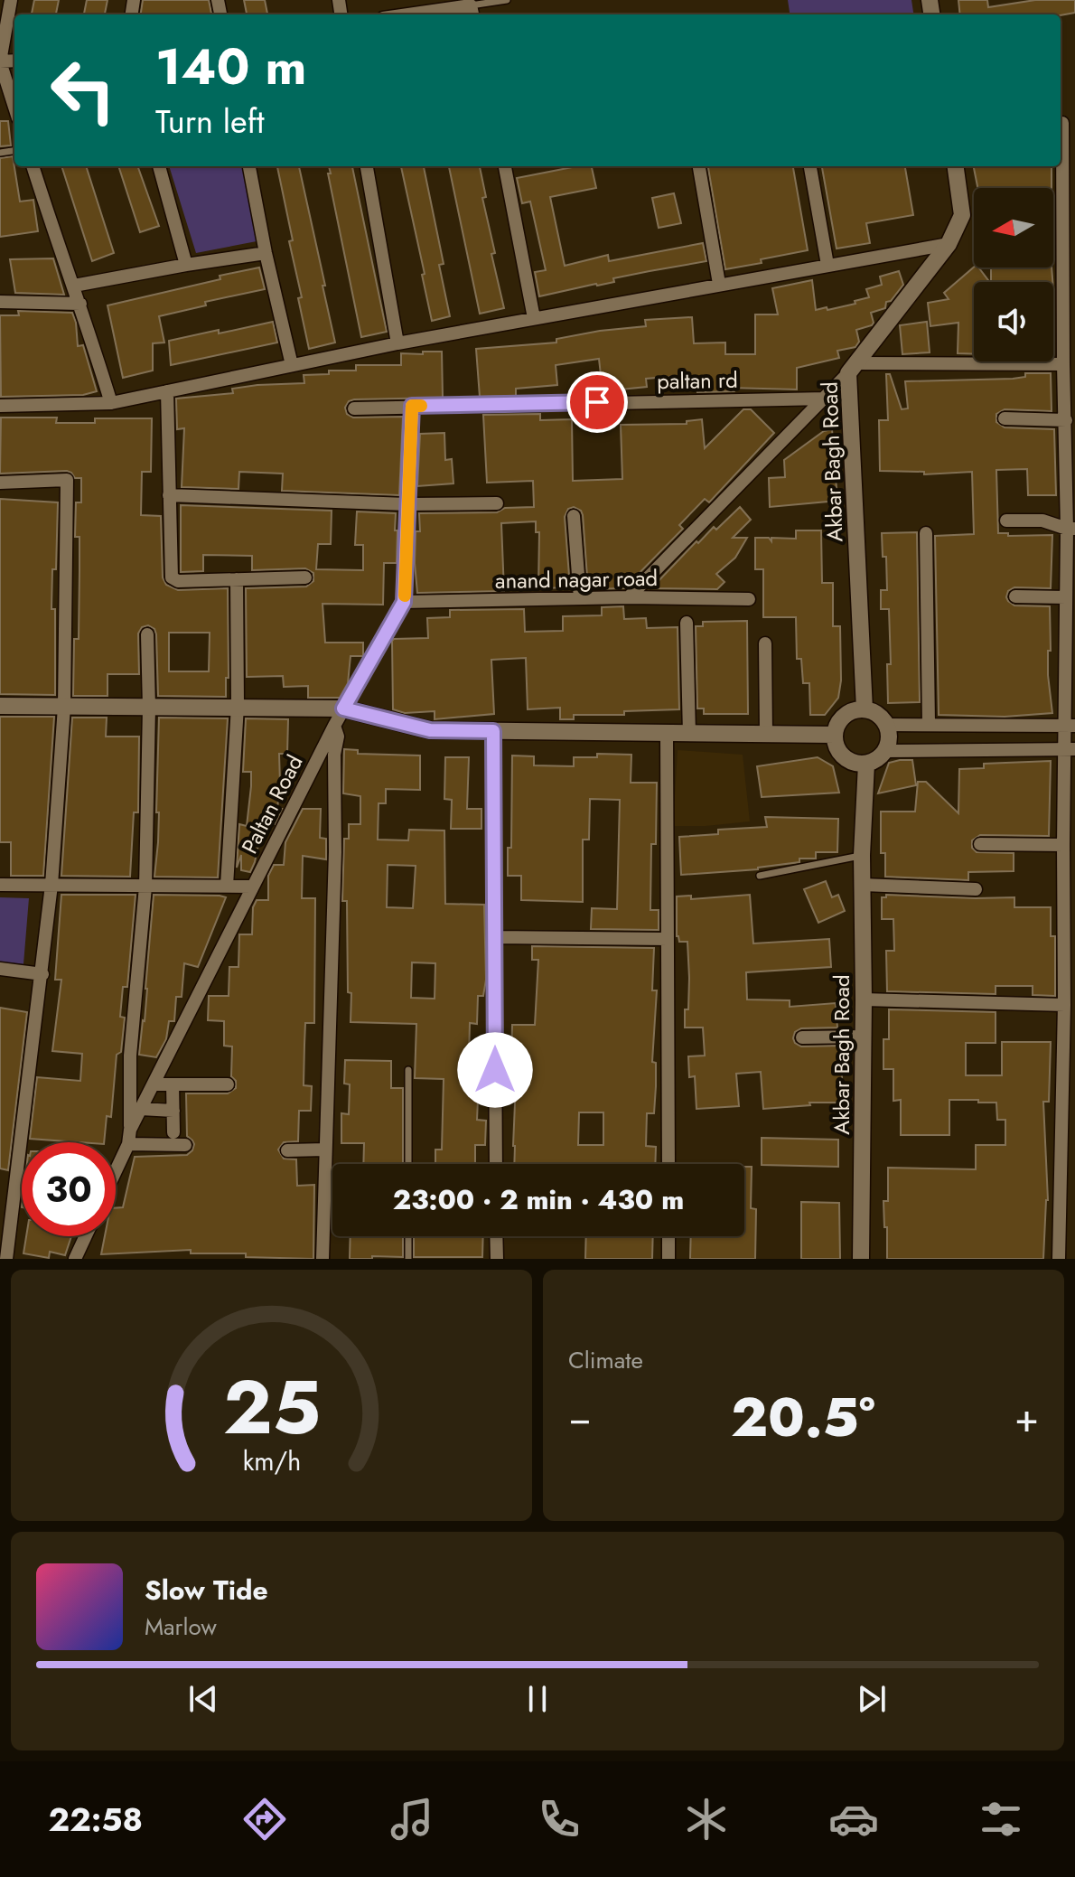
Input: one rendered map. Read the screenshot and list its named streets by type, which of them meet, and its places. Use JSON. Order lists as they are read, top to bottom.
{
  "streets": {
    "street": [
      "paltan rd",
      "Akbar Bagh Road",
      "anand nagar road",
      "Paltan Road"
    ]
  },
  "crossings": [
    ["paltan rd", "Paltan Road"],
    ["anand nagar road", "Paltan Road"]
  ],
  "north": "left",
  "page": {
    "turn": ["140 m", "Turn left"],
    "limit": "30",
    "trip": "23:00 · 2 min · 430 m",
    "tile": "Climate",
    "heat": ["−", "20.5°", "+"],
    "song": ["Slow Tide", "Marlow"],
    "tabs": "22:58",
    "gauge": ["25", "km/h"]
  }
}
